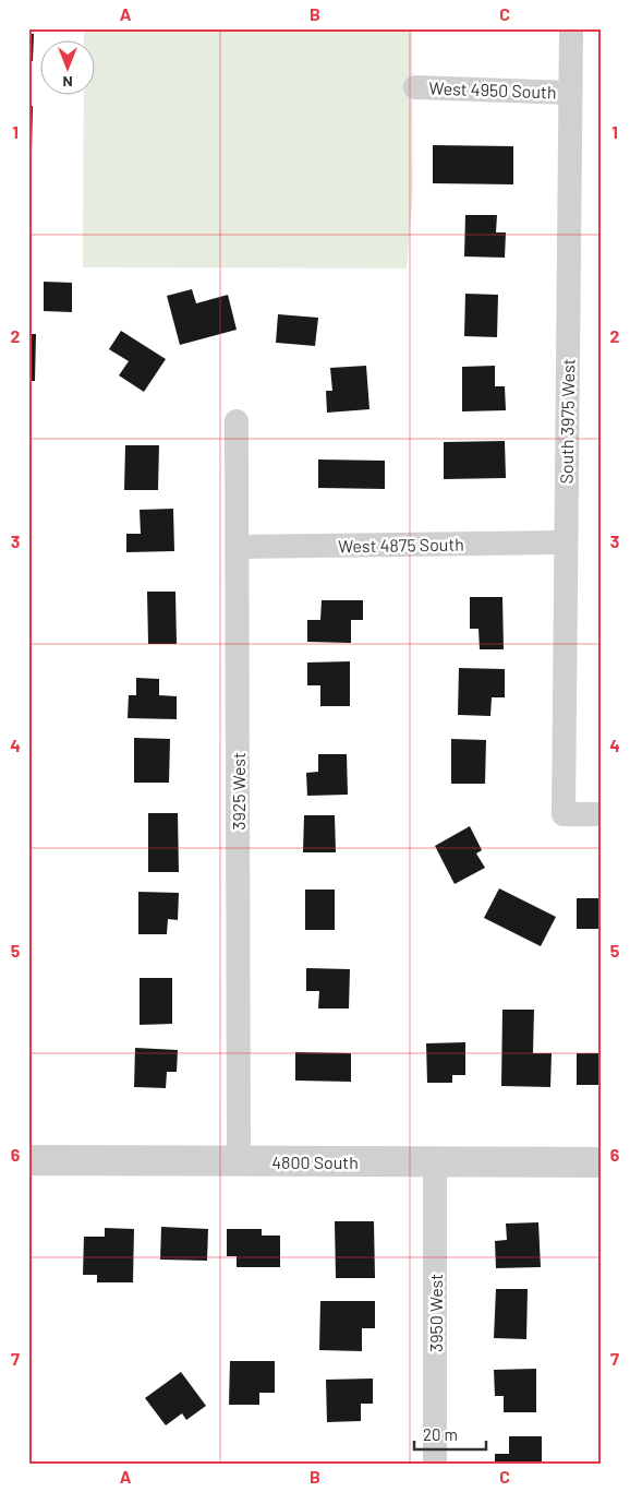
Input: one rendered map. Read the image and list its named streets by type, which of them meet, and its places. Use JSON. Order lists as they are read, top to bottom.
{
  "streets": {
    "street": [
      "West 4950 South",
      "South 3975 West",
      "West 4875 South",
      "3925 West",
      "4800 South",
      "3950 West"
    ]
  },
  "crossings": [
    ["West 4950 South", "South 3975 West"],
    ["South 3975 West", "West 4875 South"],
    ["West 4875 South", "3925 West"],
    ["3925 West", "4800 South"],
    ["4800 South", "3950 West"]
  ],
  "scale_bar": "20 m",
  "north": "bottom",
  "grid": {
    "columns": ["A", "B", "C"],
    "rows": [
      "1",
      "2",
      "3",
      "4",
      "5",
      "6",
      "7"
    ]
  }
}
